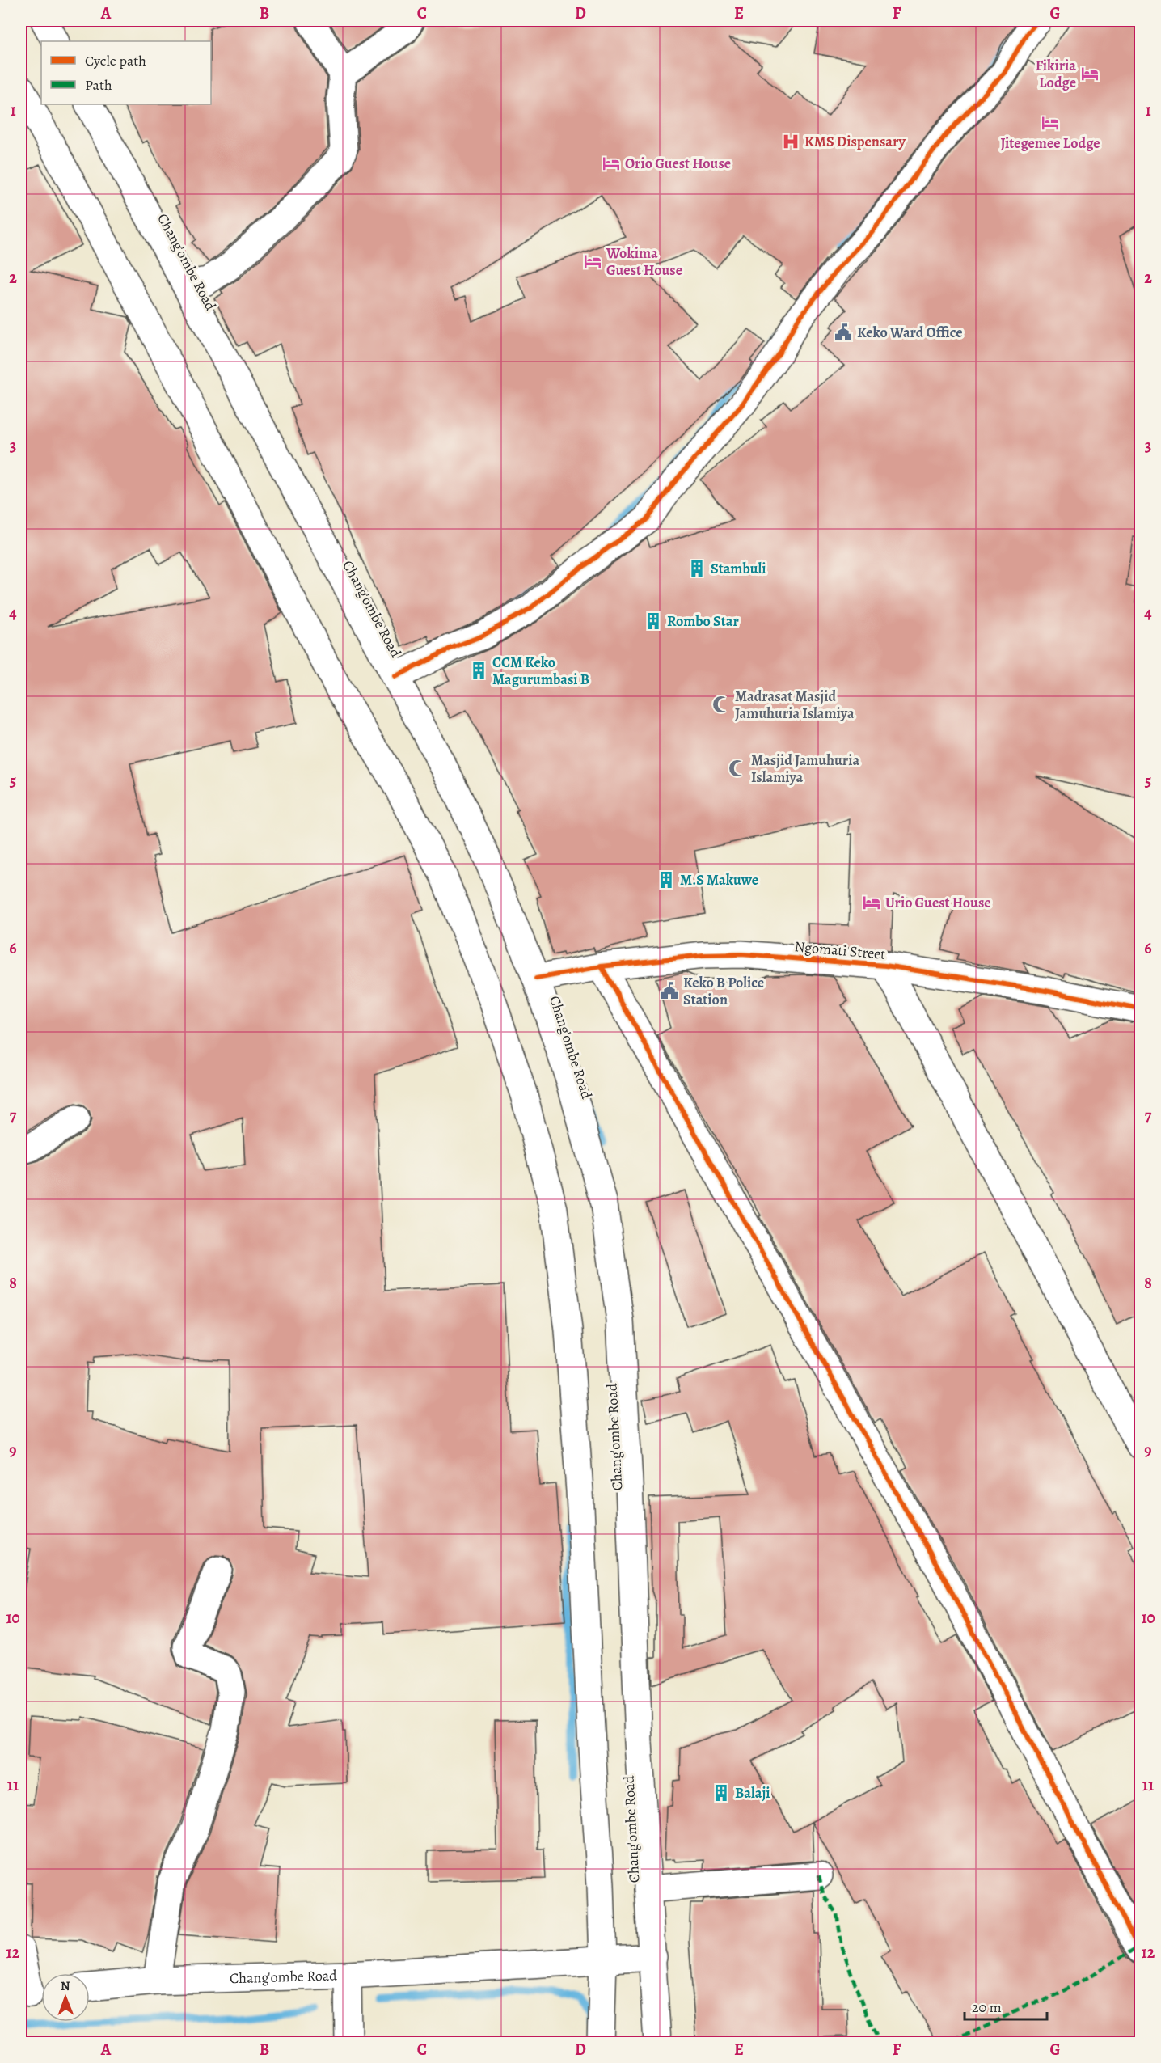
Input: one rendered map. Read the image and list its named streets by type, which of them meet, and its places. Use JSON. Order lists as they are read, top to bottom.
{
  "streets": {
    "street": ["Chang'ombe Road", "Ngomati Street"]
  },
  "crossings": [
    ["Chang'ombe Road", "Ngomati Street"]
  ],
  "places": {
    "hotel": [
      "Fikiria Lodge",
      "Jitegemee Lodge",
      "Orio Guest House",
      "Wokima Guest House",
      "Urio Guest House"
    ],
    "hospital": ["KMS Dispensary"],
    "public building": ["Keko Ward Office", "Keko B Police Station"],
    "building": [
      "Stambuli",
      "Rombo Star",
      "CCM Keko Magurumbasi B",
      "M.S Makuwe",
      "Balaji"
    ],
    "mosque": ["Madrasat Masjid Jamuhuria Islamiya", "Masjid Jamuhuria Islamiya"]
  },
  "legend": ["Cycle path", "Path"],
  "scale_bar": "20 m",
  "north": "top",
  "grid": {
    "columns": [
      "A",
      "B",
      "C",
      "D",
      "E",
      "F",
      "G"
    ],
    "rows": [
      "1",
      "2",
      "3",
      "4",
      "5",
      "6",
      "7",
      "8",
      "9",
      "10",
      "11",
      "12"
    ]
  }
}
